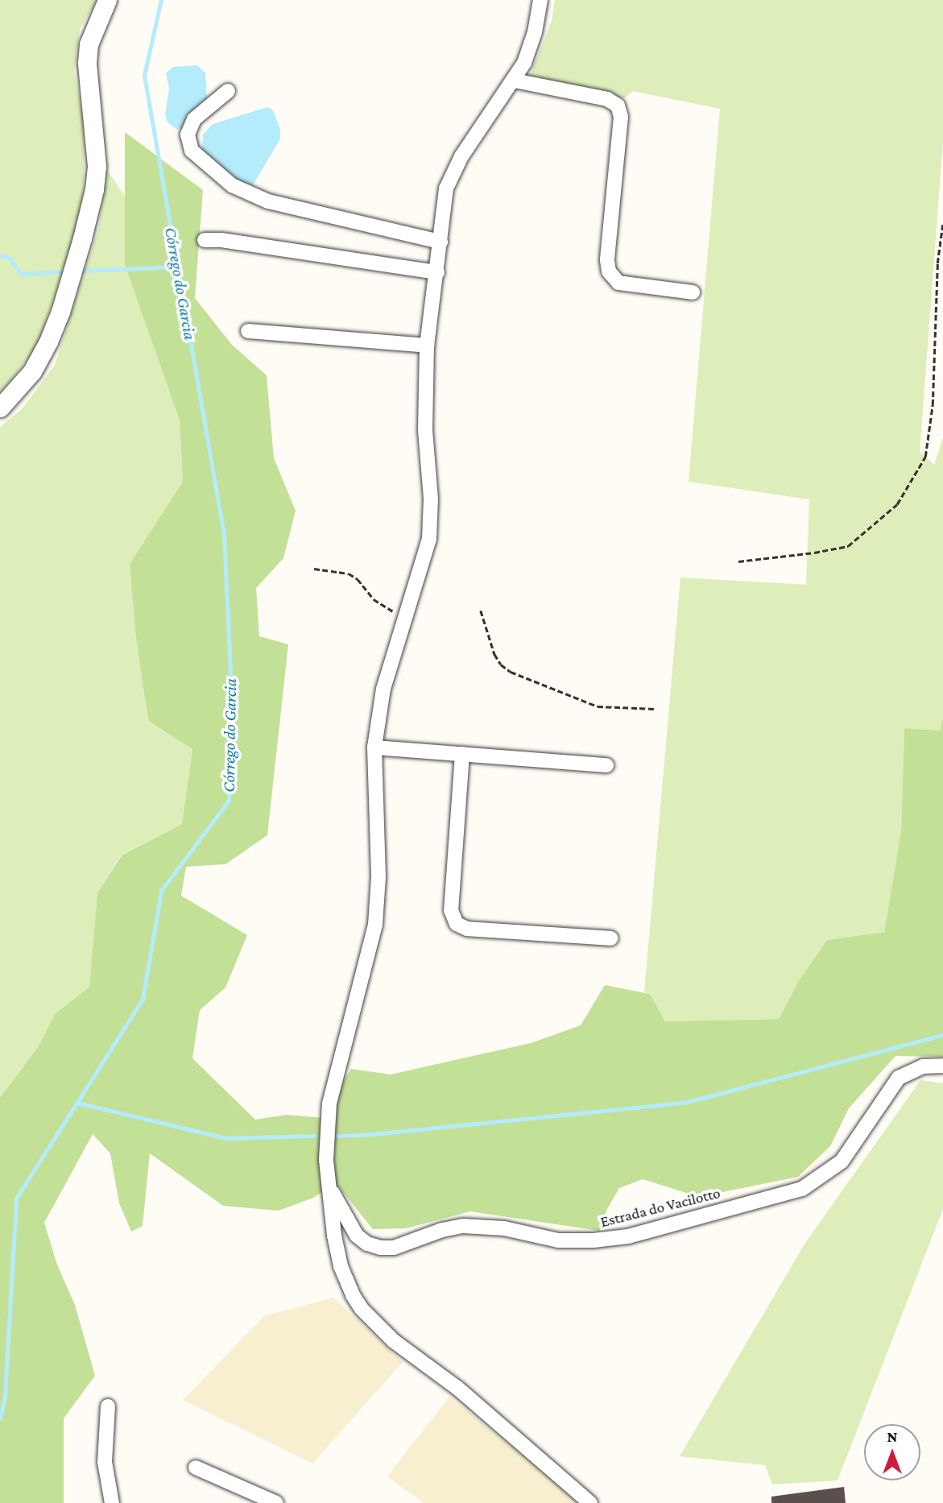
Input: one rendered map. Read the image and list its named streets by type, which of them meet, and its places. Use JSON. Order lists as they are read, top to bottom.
{
  "streets": {
    "street": ["Estrada do Vacilotto"]
  },
  "water": ["Córrego do Garcia"],
  "north": "top"
}
